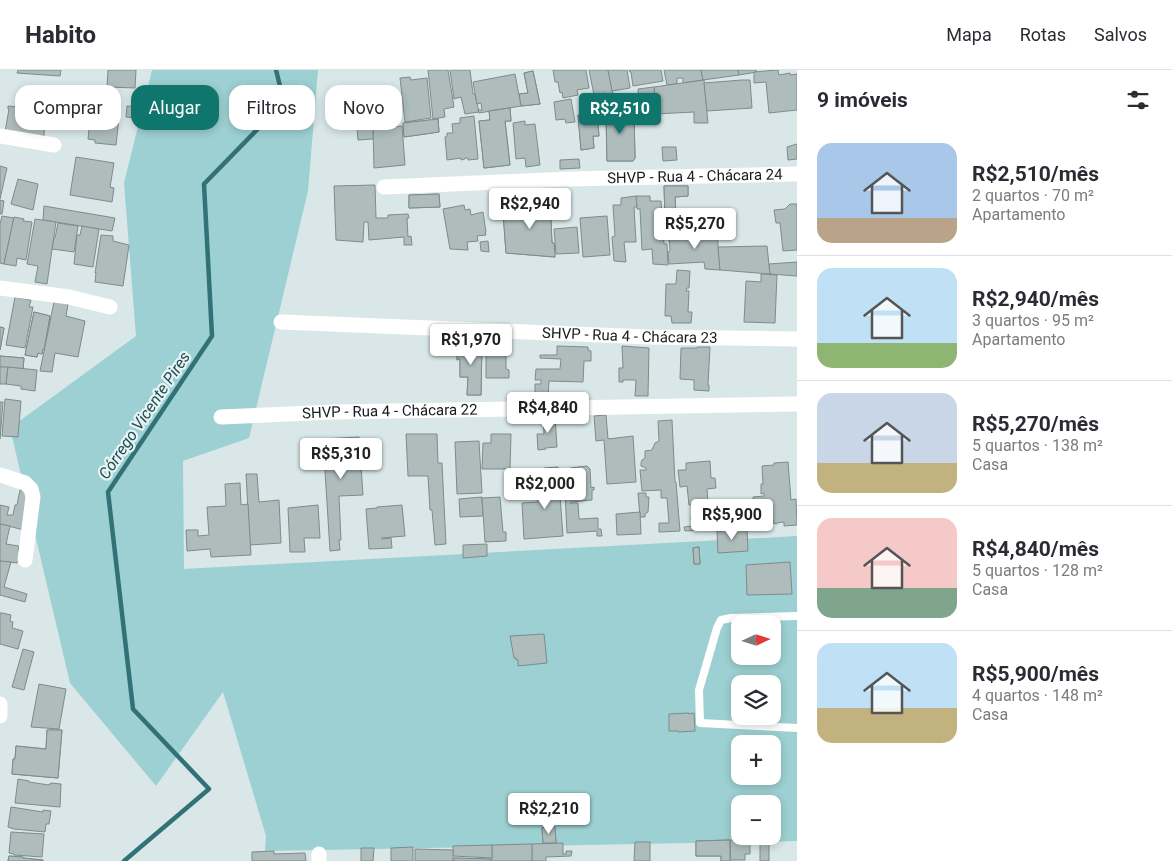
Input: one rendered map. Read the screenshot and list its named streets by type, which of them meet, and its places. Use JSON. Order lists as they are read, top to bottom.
{
  "streets": {
    "street": ["SHVP - Rua 4 - Chácara 24", "SHVP - Rua 4 - Chácara 23", "SHVP - Rua 4 - Chácara 22"]
  },
  "water": ["Córrego Vicente Pires"],
  "north": "right",
  "page": {
    "header": "Habito",
    "nav": ["Mapa", "Rotas", "Salvos"],
    "heading": "9 imóveis",
    "chip": [
      "Comprar",
      "Alugar",
      "Filtros",
      "Novo"
    ],
    "price": [
      "R$2,510",
      "R$2,940",
      "R$5,270",
      "R$1,970",
      "R$4,840",
      "R$5,310",
      "R$2,000",
      "R$5,900",
      "R$2,210"
    ],
    "list": [
      {
        "name": "R$2,510/mês",
        "note": "2 quartos · 70 m² · Apartamento"
      },
      {
        "name": "R$2,940/mês",
        "note": "3 quartos · 95 m² · Apartamento"
      },
      {
        "name": "R$5,270/mês",
        "note": "5 quartos · 138 m² · Casa"
      },
      {
        "name": "R$4,840/mês",
        "note": "5 quartos · 128 m² · Casa"
      },
      {
        "name": "R$5,900/mês",
        "note": "4 quartos · 148 m² · Casa"
      }
    ],
    "map_buttons": ["+", "−"]
  }
}
